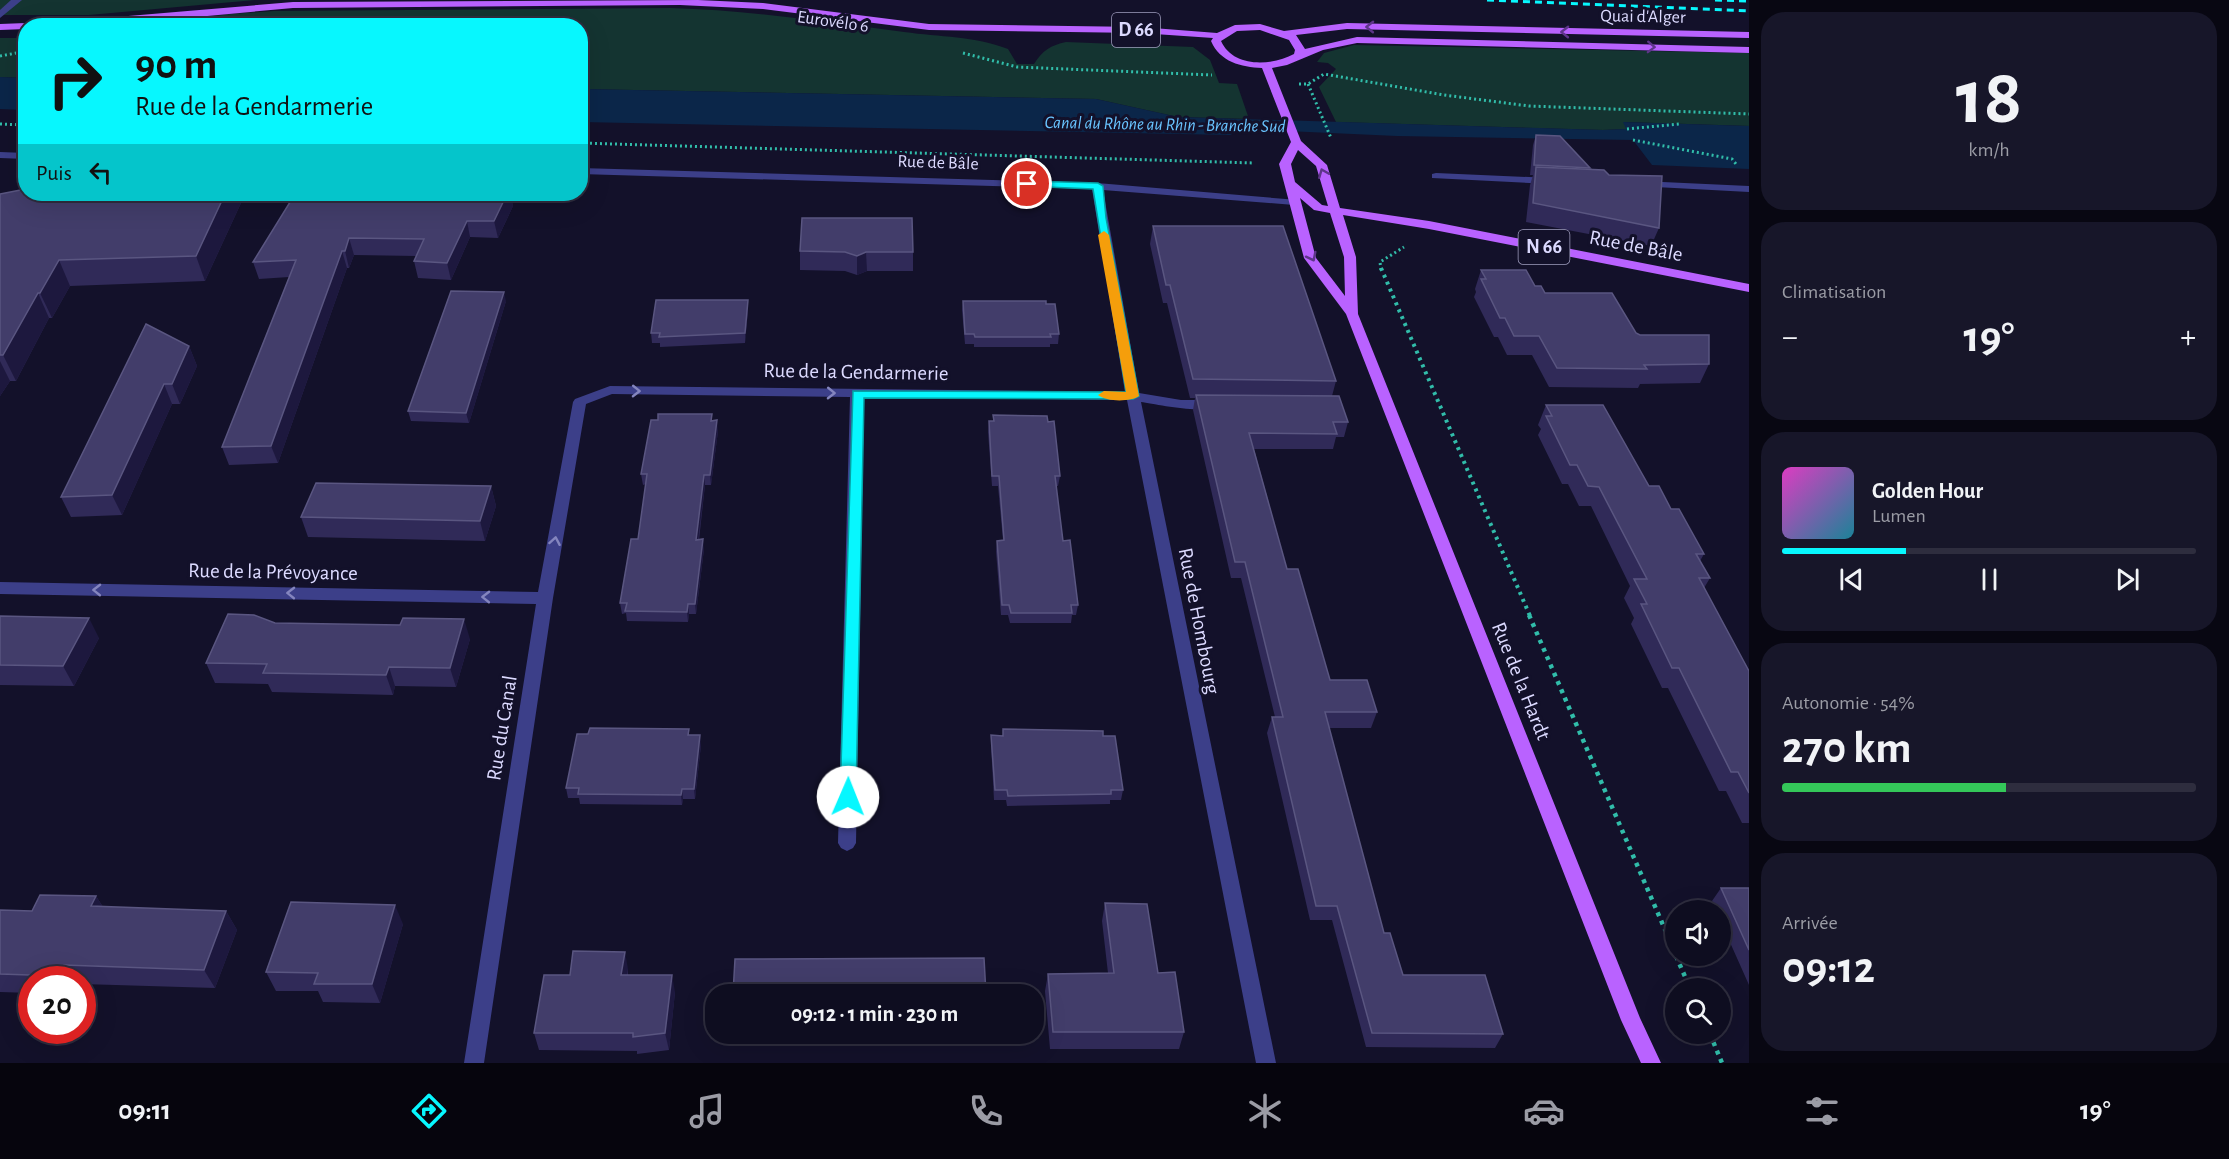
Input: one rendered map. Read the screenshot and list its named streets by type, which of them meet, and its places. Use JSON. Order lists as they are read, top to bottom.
{
  "streets": {
    "main road": [
      "Quai d'Alger",
      "D 66",
      "Rue de Bâle",
      "N 66",
      "Rue de la Hardt"
    ],
    "street": [
      "Rue de la Gendarmerie",
      "Rue de la Prévoyance",
      "Rue de Hombourg",
      "Rue du Canal"
    ]
  },
  "crossings": [
    ["Quai d'Alger", "D 66"],
    ["Rue de Bâle", "Rue de Hombourg"],
    ["Rue de Bâle", "Rue de la Hardt"],
    ["Rue de la Gendarmerie", "Rue de Hombourg"],
    ["Rue de la Gendarmerie", "Rue du Canal"],
    ["Rue de la Prévoyance", "Rue du Canal"]
  ],
  "one_way": ["Rue de la Gendarmerie", "Rue de la Prévoyance"],
  "water": ["Canal du Rhône au Rhin - Branche Sud"],
  "page": {
    "tile": [
      ["18", "km/h"],
      "Climatisation",
      ["Autonomie · 54%", "270 km"],
      ["Arrivée", "09:12"]
    ],
    "turn": ["90 m", "Rue de la Gendarmerie"],
    "then": "Puis",
    "heat": ["−", "19°", "+"],
    "song": ["Golden Hour", "Lumen"],
    "limit": "20",
    "trip": "09:12 · 1 min · 230 m",
    "tabs": ["09:11", "19°"]
  }
}
